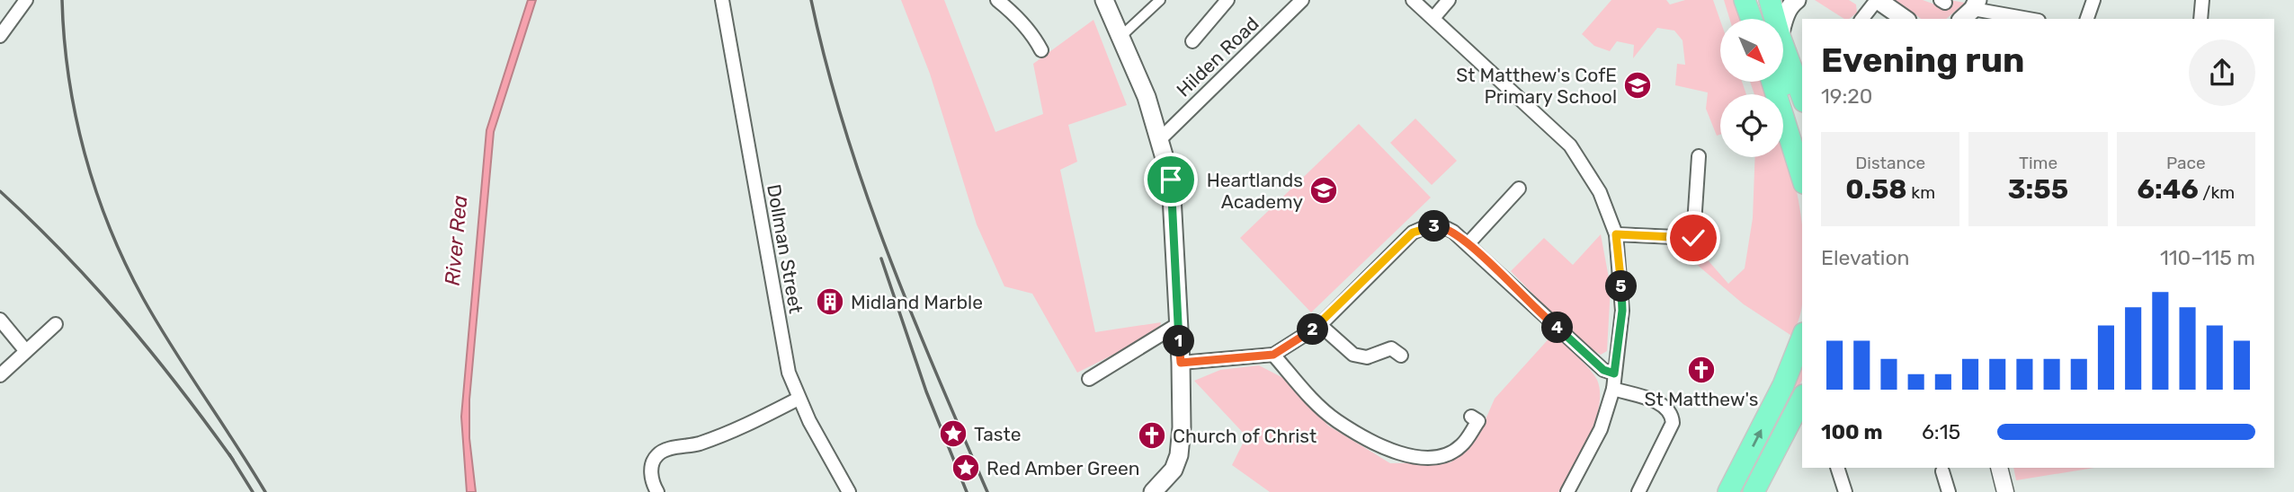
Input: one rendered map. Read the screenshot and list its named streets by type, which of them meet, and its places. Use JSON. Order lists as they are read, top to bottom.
{
  "streets": {
    "street": ["Hilden Road", "Dollman Street"]
  },
  "water": ["River Rea"],
  "places": {
    "school or university": ["St Matthew's CofE Primary School", "Heartlands Academy"],
    "building": ["Midland Marble"],
    "church": ["St Matthew's", "Church of Christ"],
    "place": ["Taste", "Red Amber Green"]
  },
  "north": "bottom right",
  "page": {
    "heading": ["Evening run", "19:20"],
    "stats": [
      ["Distance", "0.58 km"],
      ["Time", "3:55"],
      ["Pace", "6:46 /km"]
    ],
    "pins": [
      "3",
      "5",
      "4",
      "2",
      "1"
    ],
    "chart": ["Elevation", "110–115 m"],
    "list": [
      {
        "name": "100 m",
        "note": "6:15"
      }
    ]
  }
}
